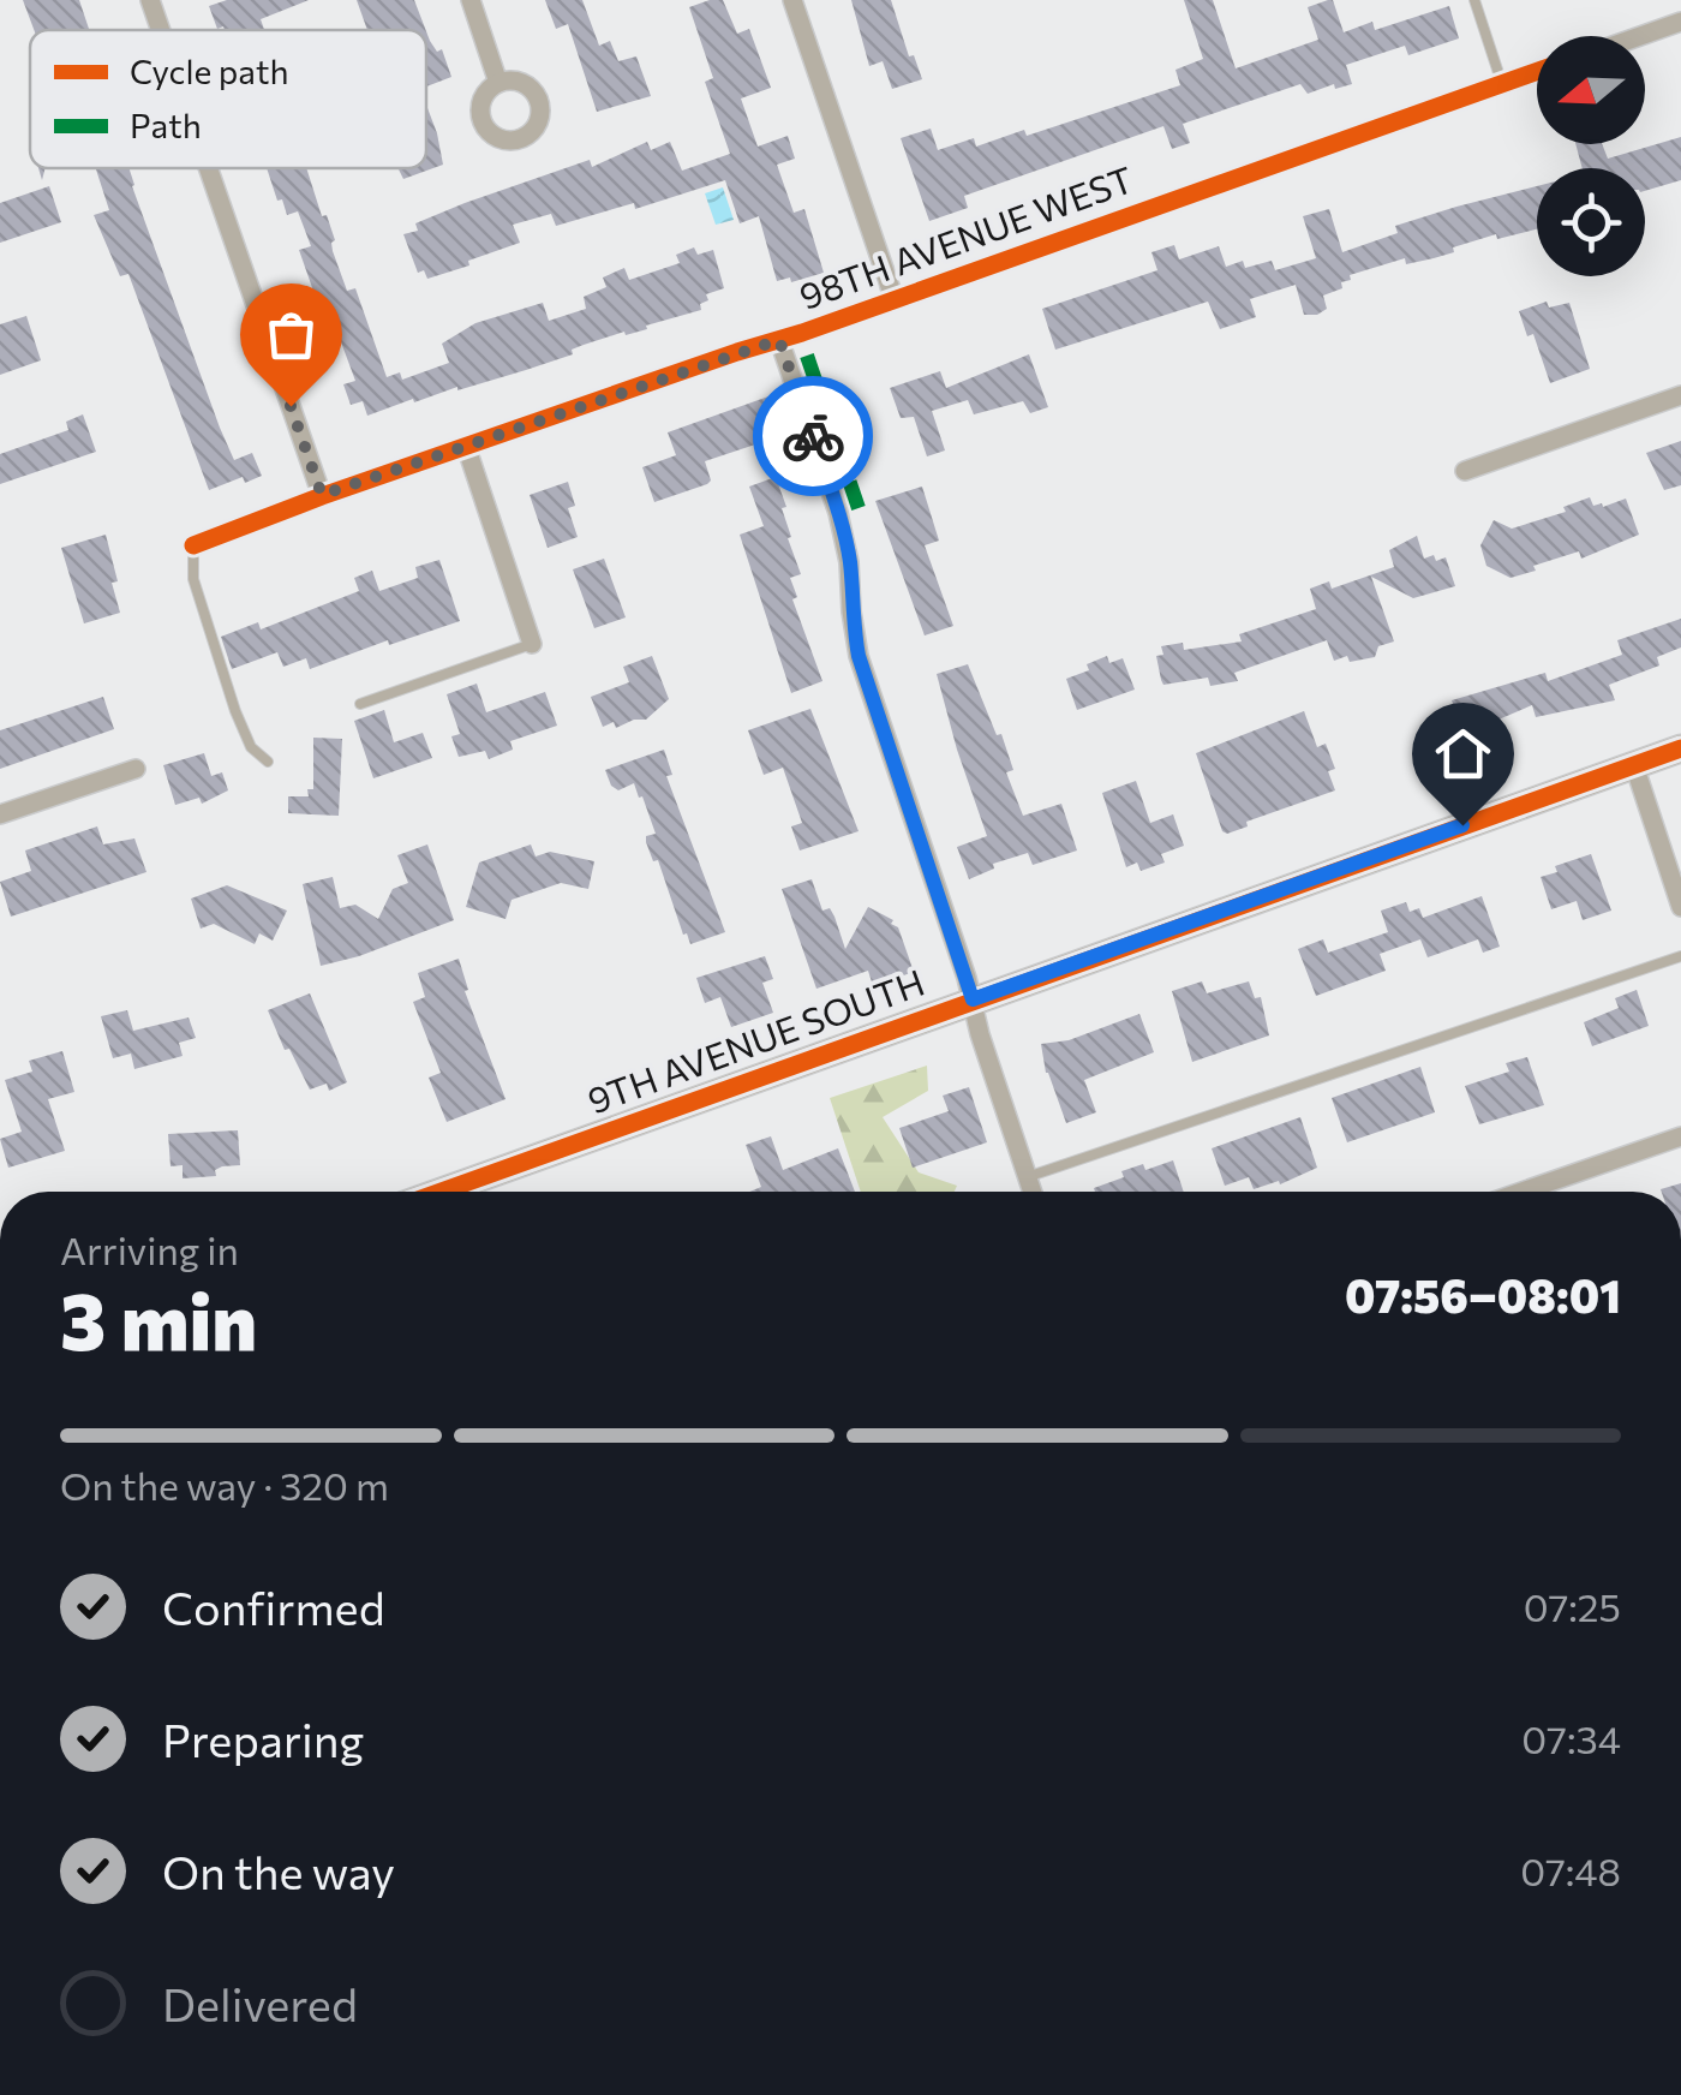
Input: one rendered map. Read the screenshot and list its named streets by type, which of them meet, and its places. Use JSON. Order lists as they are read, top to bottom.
{
  "streets": {
    "main road": ["9TH AVENUE SOUTH"],
    "street": ["98TH AVENUE WEST"]
  },
  "legend": ["Cycle path", "Path"],
  "north": "left",
  "page": {
    "heading": ["3 min", "Arriving in", "07:56–08:01"],
    "bar": "On the way · 320 m",
    "list": [
      ["Confirmed", "07:25"],
      ["Preparing", "07:34"],
      ["On the way", "07:48"],
      "Delivered"
    ]
  }
}
